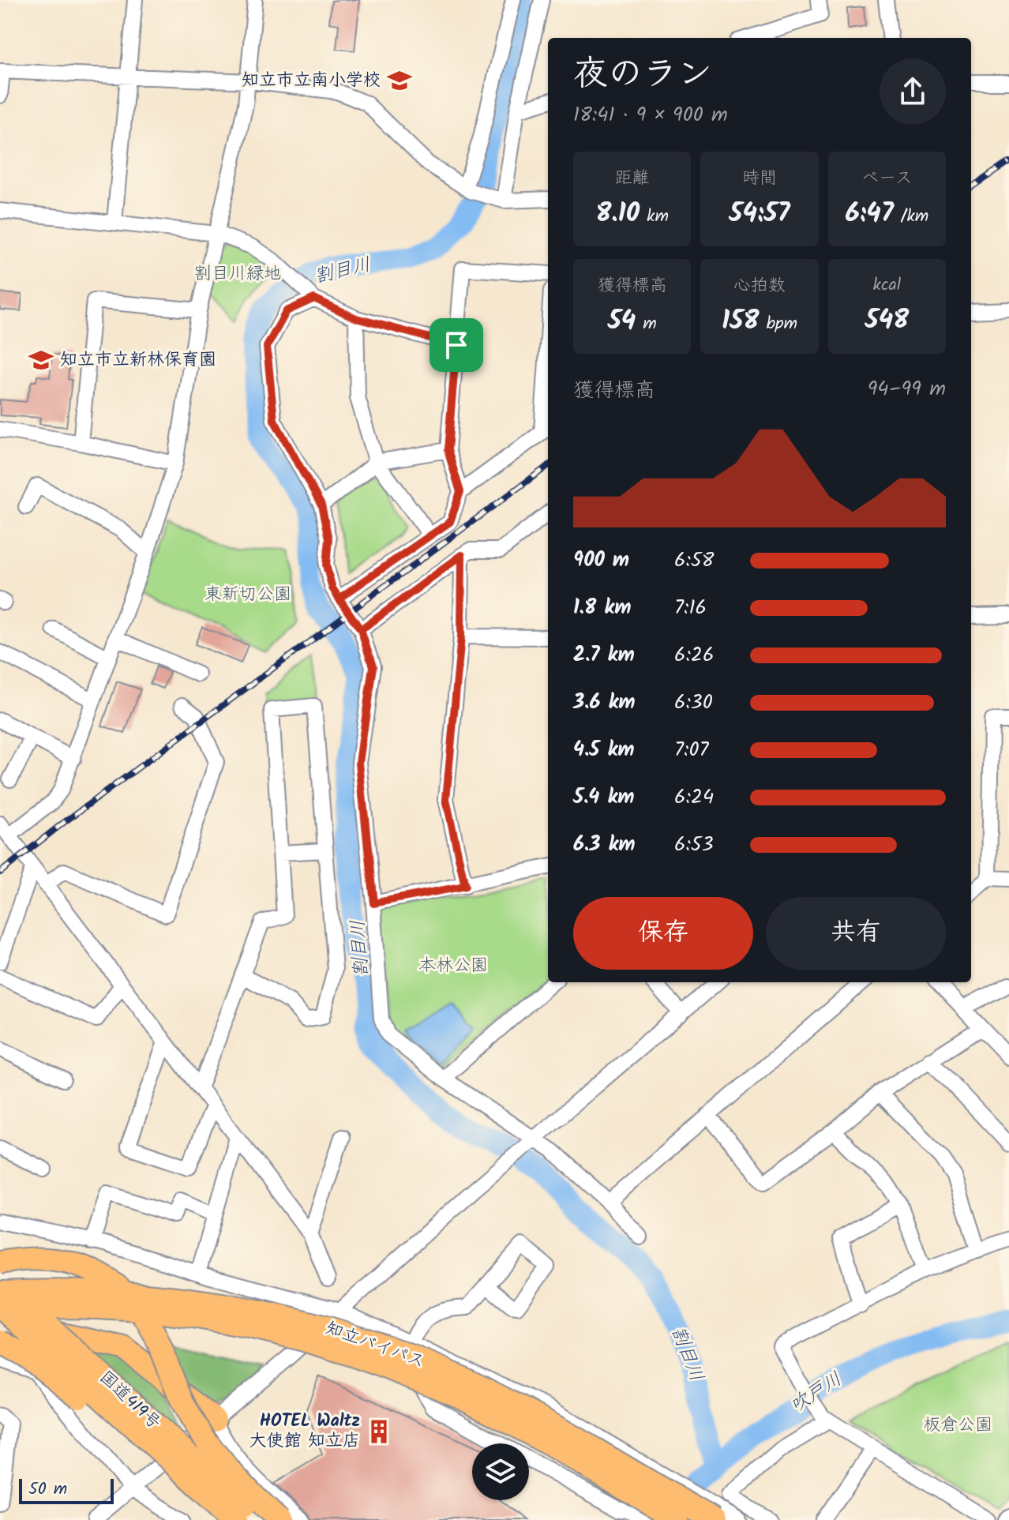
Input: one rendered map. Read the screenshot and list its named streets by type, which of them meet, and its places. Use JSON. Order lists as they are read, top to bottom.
{
  "streets": {
    "highway": ["知立バイパス", "国道419号"]
  },
  "crossings": [
    ["知立バイパス", "国道419号"]
  ],
  "water": ["割目川", "吹戸川"],
  "parks": [
    "割目川緑地",
    "東新切公園",
    "本林公園",
    "板倉公園"
  ],
  "places": {
    "school or university": ["知立市立南小学校", "知立市立新林保育園"],
    "building": ["HOTEL Waltz 大使館 知立店"]
  },
  "scale_bar": "50 m",
  "page": {
    "heading": ["夜のラン", "18:41 · 9 × 900 m"],
    "stats": [
      ["距離", "8.10 km"],
      ["時間", "54:57"],
      ["ペース", "6:47 /km"],
      ["獲得標高", "54 m"],
      ["心拍数", "158 bpm"],
      ["kcal", "548"]
    ],
    "chart": ["獲得標高", "94–99 m"],
    "list": [
      {
        "name": "900 m",
        "note": "6:58"
      },
      {
        "name": "1.8 km",
        "note": "7:16"
      },
      {
        "name": "2.7 km",
        "note": "6:26"
      },
      {
        "name": "3.6 km",
        "note": "6:30"
      },
      {
        "name": "4.5 km",
        "note": "7:07"
      },
      {
        "name": "5.4 km",
        "note": "6:24"
      },
      {
        "name": "6.3 km",
        "note": "6:53"
      }
    ],
    "buttons": ["保存", "共有"],
    "scale": "50 m"
  }
}
